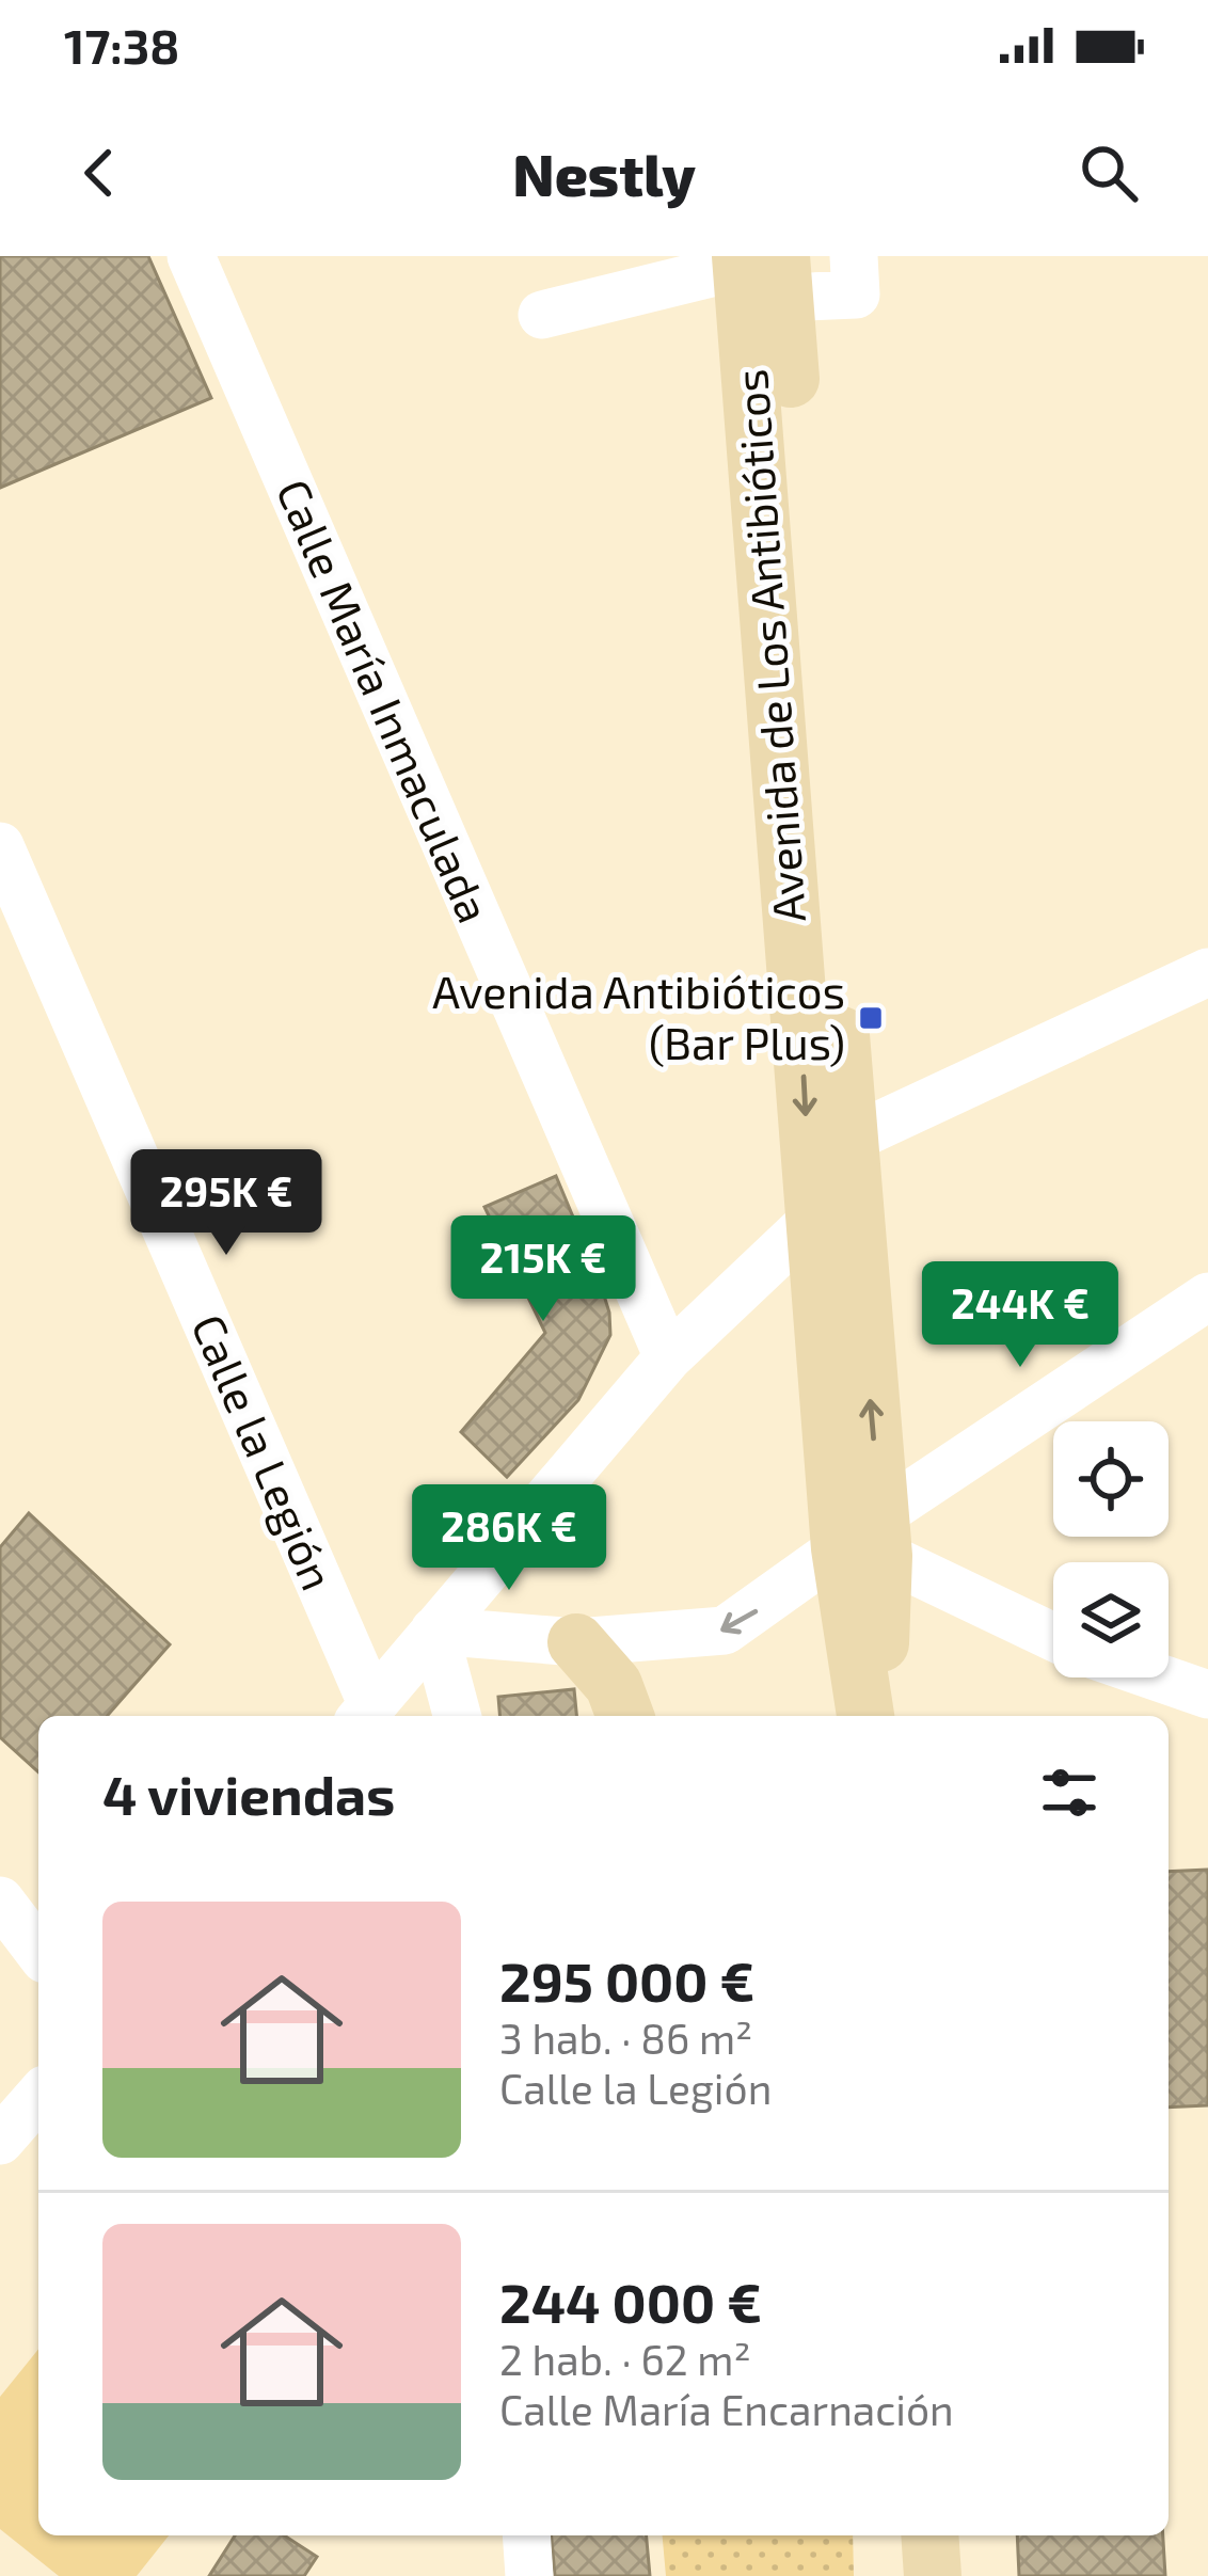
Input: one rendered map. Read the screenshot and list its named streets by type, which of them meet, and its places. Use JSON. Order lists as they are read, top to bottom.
{
  "streets": {
    "main road": ["Avenida de Los Antibióticos"],
    "street": ["Calle María Inmaculada", "Calle la Legión"]
  },
  "places": {
    "transit": ["Avenida Antibióticos (Bar Plus)"]
  },
  "page": {
    "status": "17:38",
    "header": "Nestly",
    "price": [
      "295K €",
      "215K €",
      "244K €",
      "286K €"
    ],
    "heading": "4 viviendas",
    "list": [
      {
        "name": "295 000 €",
        "note": "3 hab. · 86 m² · Calle la Legión"
      },
      {
        "name": "244 000 €",
        "note": "2 hab. · 62 m² · Calle María Encarnación"
      }
    ]
  }
}
